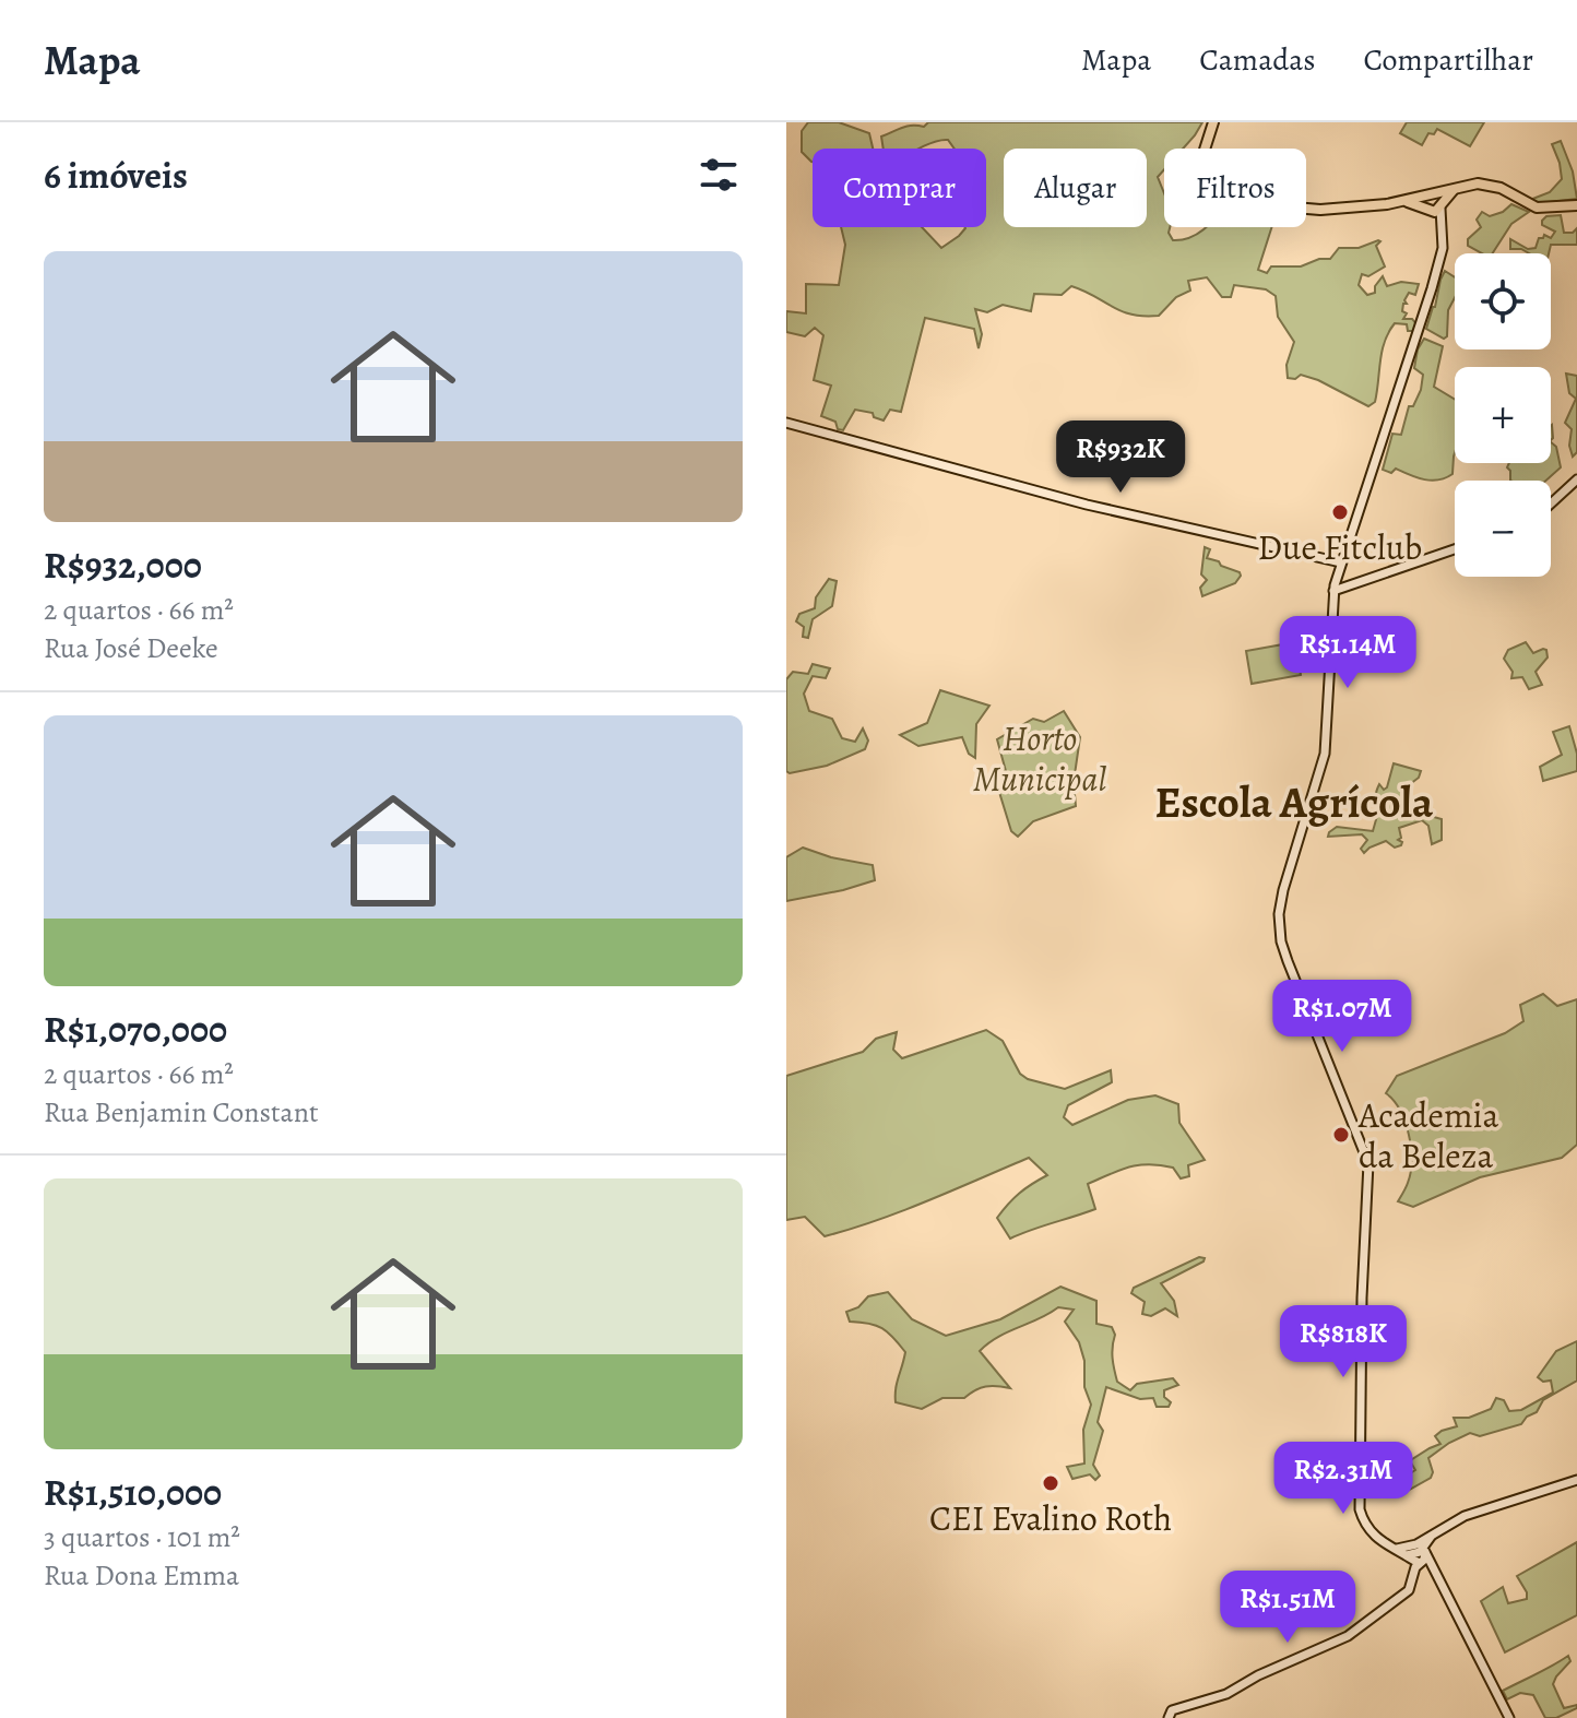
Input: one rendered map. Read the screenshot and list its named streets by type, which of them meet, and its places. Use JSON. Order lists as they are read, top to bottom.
{
  "districts": ["Escola Agrícola"],
  "parks": ["Horto Municipal"],
  "places": ["Due Fitclub", "Academia da Beleza", "CEI Evalino Roth"],
  "page": {
    "header": "Mapa",
    "nav": ["Mapa", "Camadas", "Compartilhar"],
    "heading": "6 imóveis",
    "chip": ["Comprar", "Alugar", "Filtros"],
    "list": [
      {
        "name": "R$932,000",
        "note": "2 quartos · 66 m² · Rua José Deeke"
      },
      {
        "name": "R$1,070,000",
        "note": "2 quartos · 66 m² · Rua Benjamin Constant"
      },
      {
        "name": "R$1,510,000",
        "note": "3 quartos · 101 m² · Rua Dona Emma"
      }
    ],
    "map_buttons": ["+", "−"],
    "price": [
      "R$932K",
      "R$1.14M",
      "R$1.07M",
      "R$818K",
      "R$2.31M",
      "R$1.51M"
    ]
  }
}
